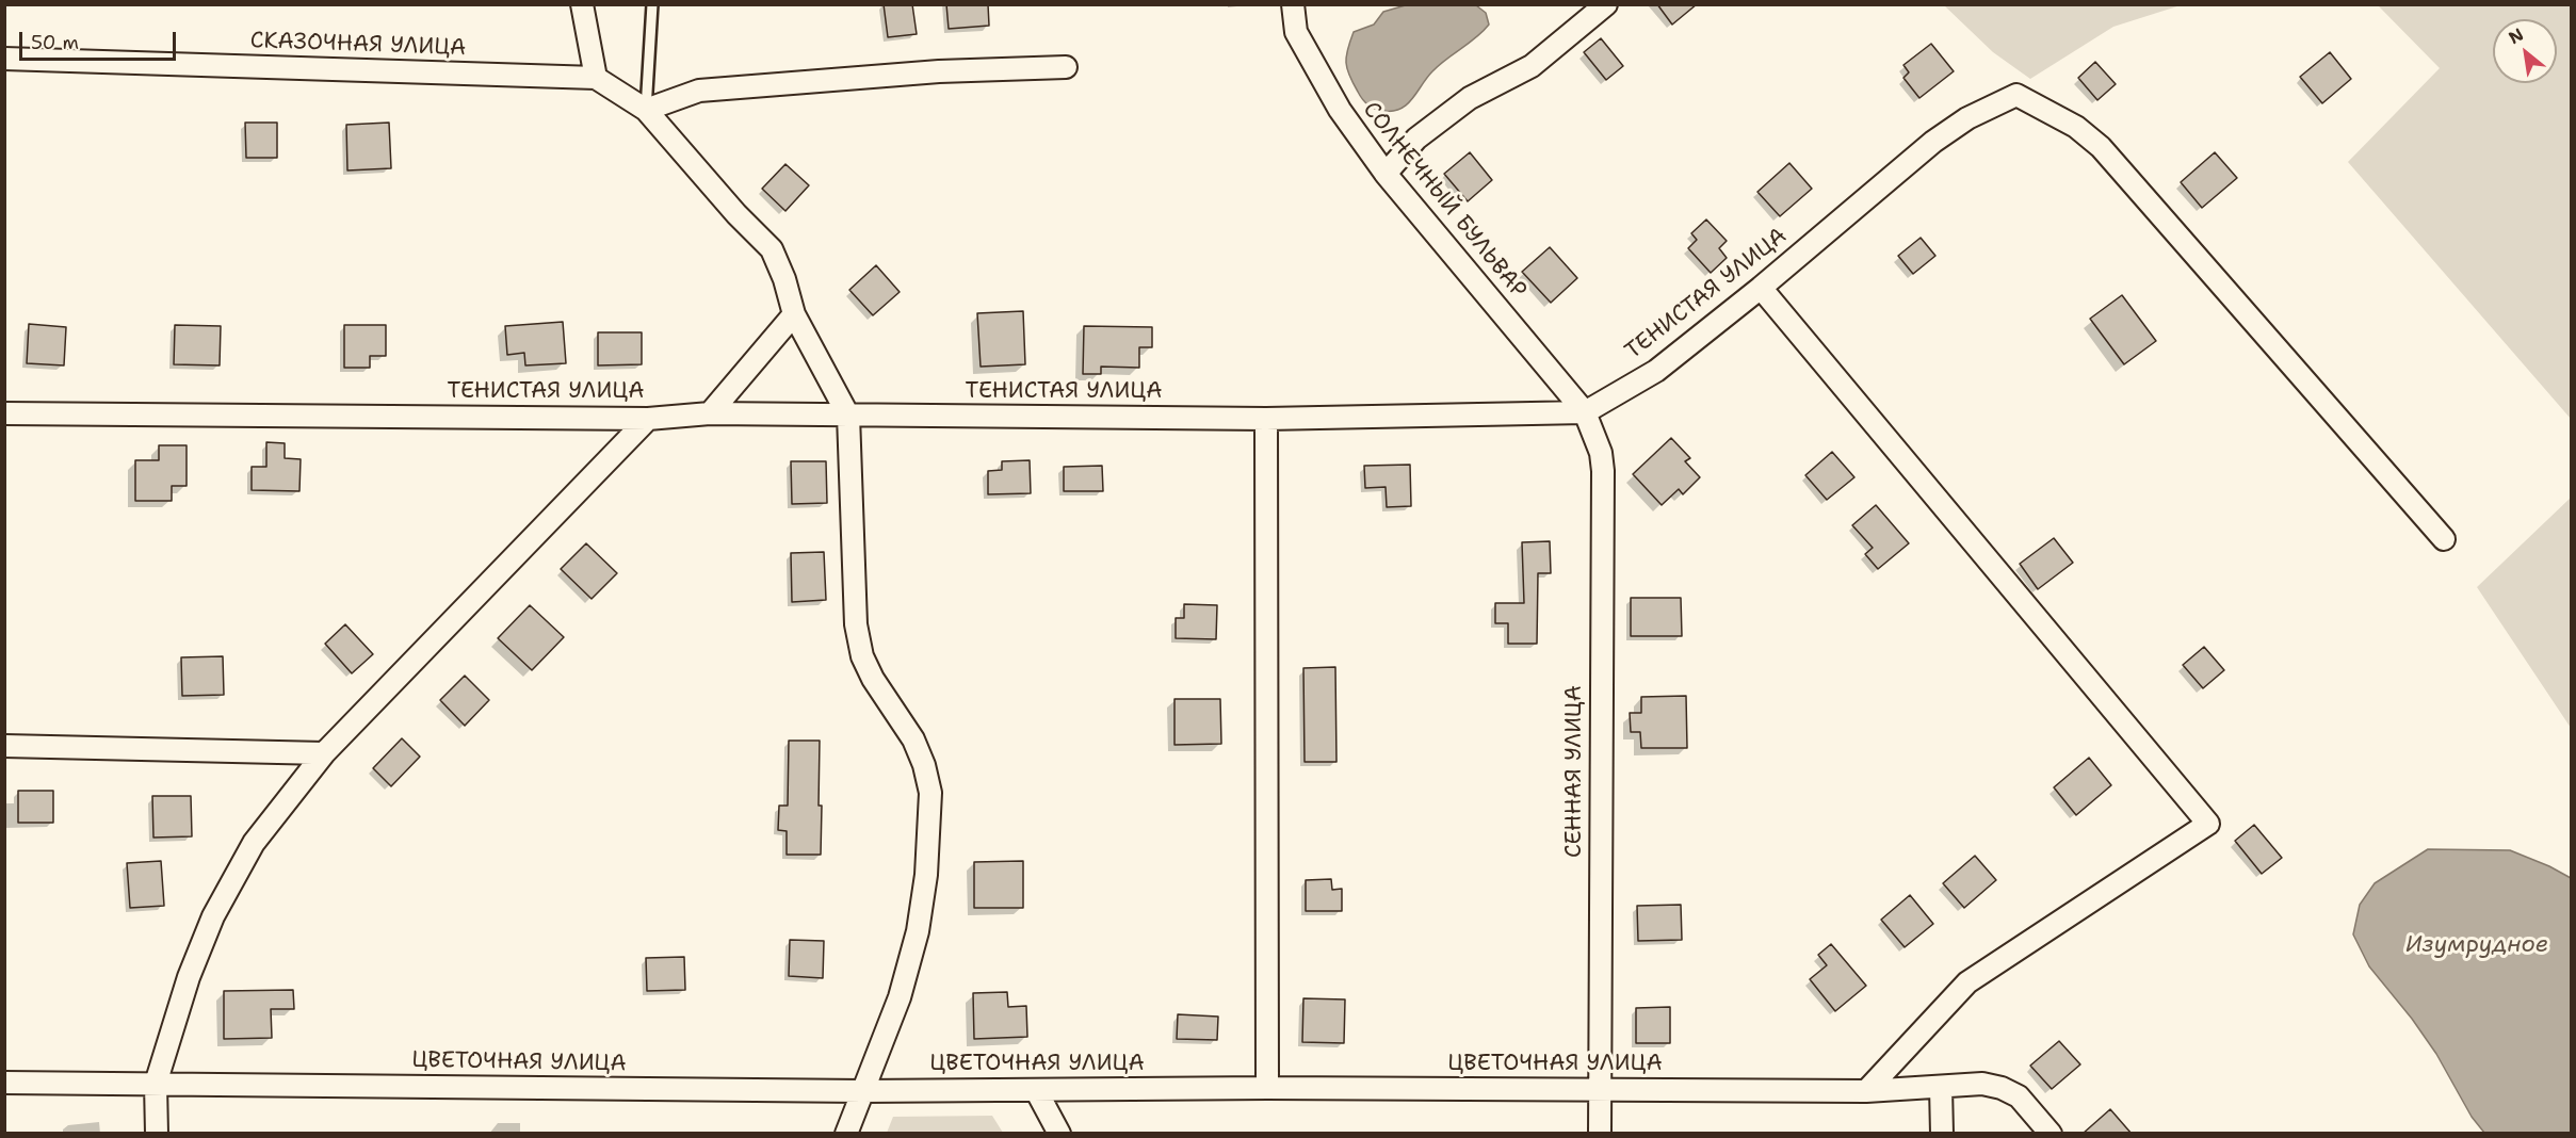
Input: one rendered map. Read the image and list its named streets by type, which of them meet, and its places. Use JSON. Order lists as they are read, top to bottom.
{
  "streets": {
    "street": [
      "СКАЗОЧНАЯ УЛИЦА",
      "СОЛНЕЧНЫЙ БУЛЬВАР",
      "ТЕНИСТАЯ УЛИЦА",
      "СЕННАЯ УЛИЦА",
      "ЦВЕТОЧНАЯ УЛИЦА"
    ]
  },
  "crossings": [
    ["СОЛНЕЧНЫЙ БУЛЬВАР", "ТЕНИСТАЯ УЛИЦА"],
    ["СОЛНЕЧНЫЙ БУЛЬВАР", "СЕННАЯ УЛИЦА"],
    ["ТЕНИСТАЯ УЛИЦА", "СЕННАЯ УЛИЦА"],
    ["СЕННАЯ УЛИЦА", "ЦВЕТОЧНАЯ УЛИЦА"]
  ],
  "water": ["Изумрудное"],
  "scale_bar": "50 m",
  "north": "top left"
}
